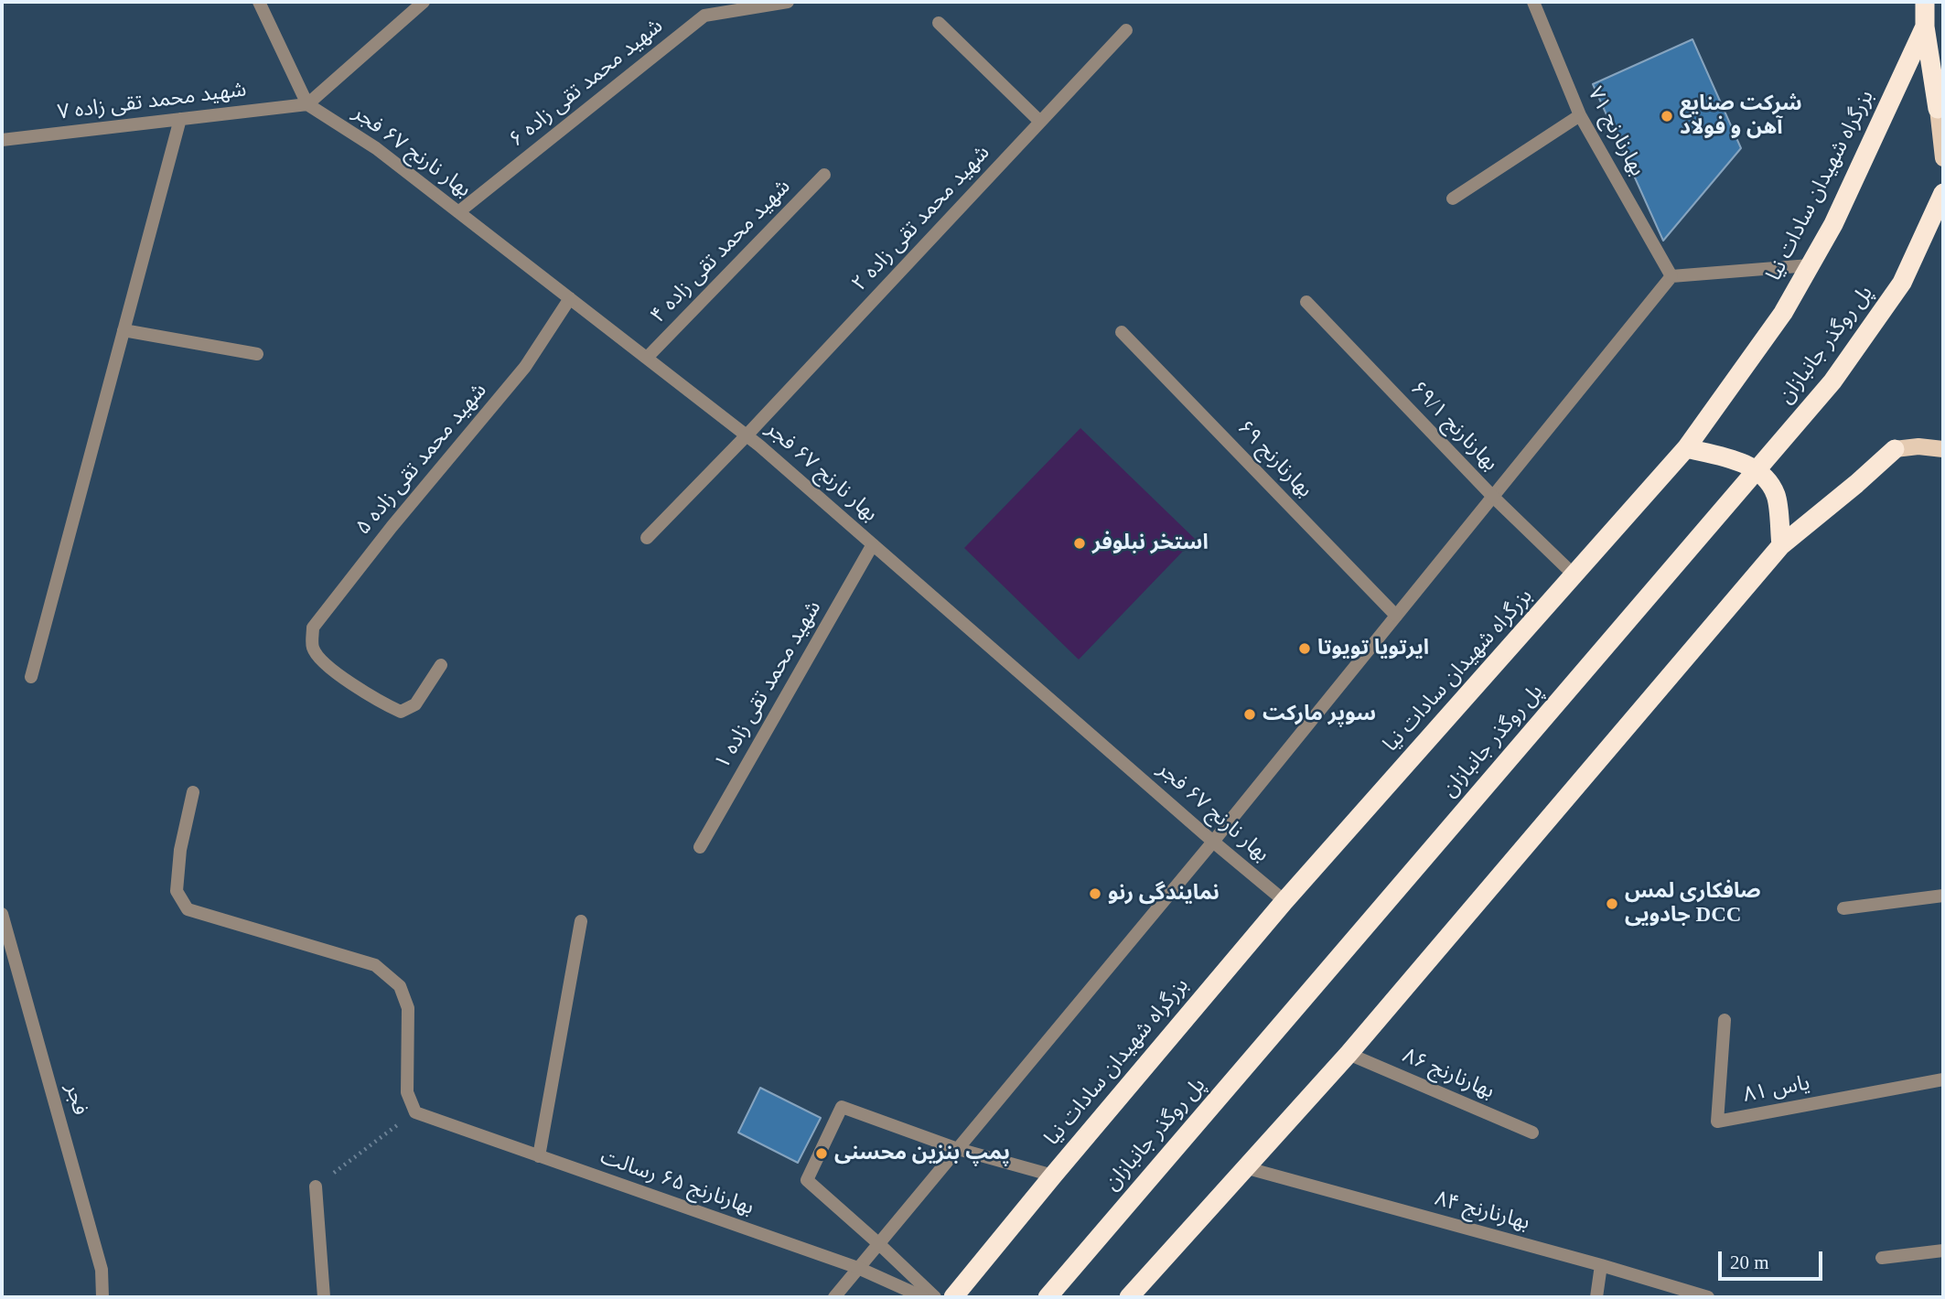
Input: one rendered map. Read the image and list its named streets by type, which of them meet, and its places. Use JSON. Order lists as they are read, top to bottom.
{
  "streets": {
    "highway": ["بزرگراه شهیدان سادات نیا", "پل روگذر جانبازان"],
    "street": [
      "شهید محمد تقی زاده ۶",
      "شهید محمد تقی زاده ۷",
      "بهارنارنج ۷۱",
      "بهار نارنج ۶۷ فجر",
      "شهید محمد تقی زاده ۲",
      "شهید محمد تقی زاده ۴",
      "بهارنارنج ۶۹/۱",
      "شهید محمد تقی زاده ۵",
      "بهارنارنج ۶۹",
      "شهید محمد تقی زاده ۱",
      "بهارنارنج ۸۶",
      "یاس ۸۱",
      "فجر",
      "بهارنارنج ۶۵ رسالت",
      "بهارنارنج ۸۴"
    ]
  },
  "crossings": [
    ["شهید محمد تقی زاده ۶", "بهار نارنج ۶۷ فجر"],
    ["شهید محمد تقی زاده ۷", "بهار نارنج ۶۷ فجر"],
    ["بهار نارنج ۶۷ فجر", "بزرگراه شهیدان سادات نیا"],
    ["بهار نارنج ۶۷ فجر", "شهید محمد تقی زاده ۲"],
    ["بهار نارنج ۶۷ فجر", "شهید محمد تقی زاده ۴"],
    ["بهار نارنج ۶۷ فجر", "شهید محمد تقی زاده ۵"],
    ["بهار نارنج ۶۷ فجر", "شهید محمد تقی زاده ۱"],
    ["بزرگراه شهیدان سادات نیا", "بهارنارنج ۶۹/۱"]
  ],
  "places": [
    "شرکت صنایع آهن و فولاد",
    "استخر نبلوفر",
    "ایرتویا تویوتا",
    "سوپر مارکت",
    "نمایندگی رنو",
    "صافکاری لمس جادویی DCC",
    "پمپ بنزین محسنی"
  ],
  "scale_bar": "20 m"
}
